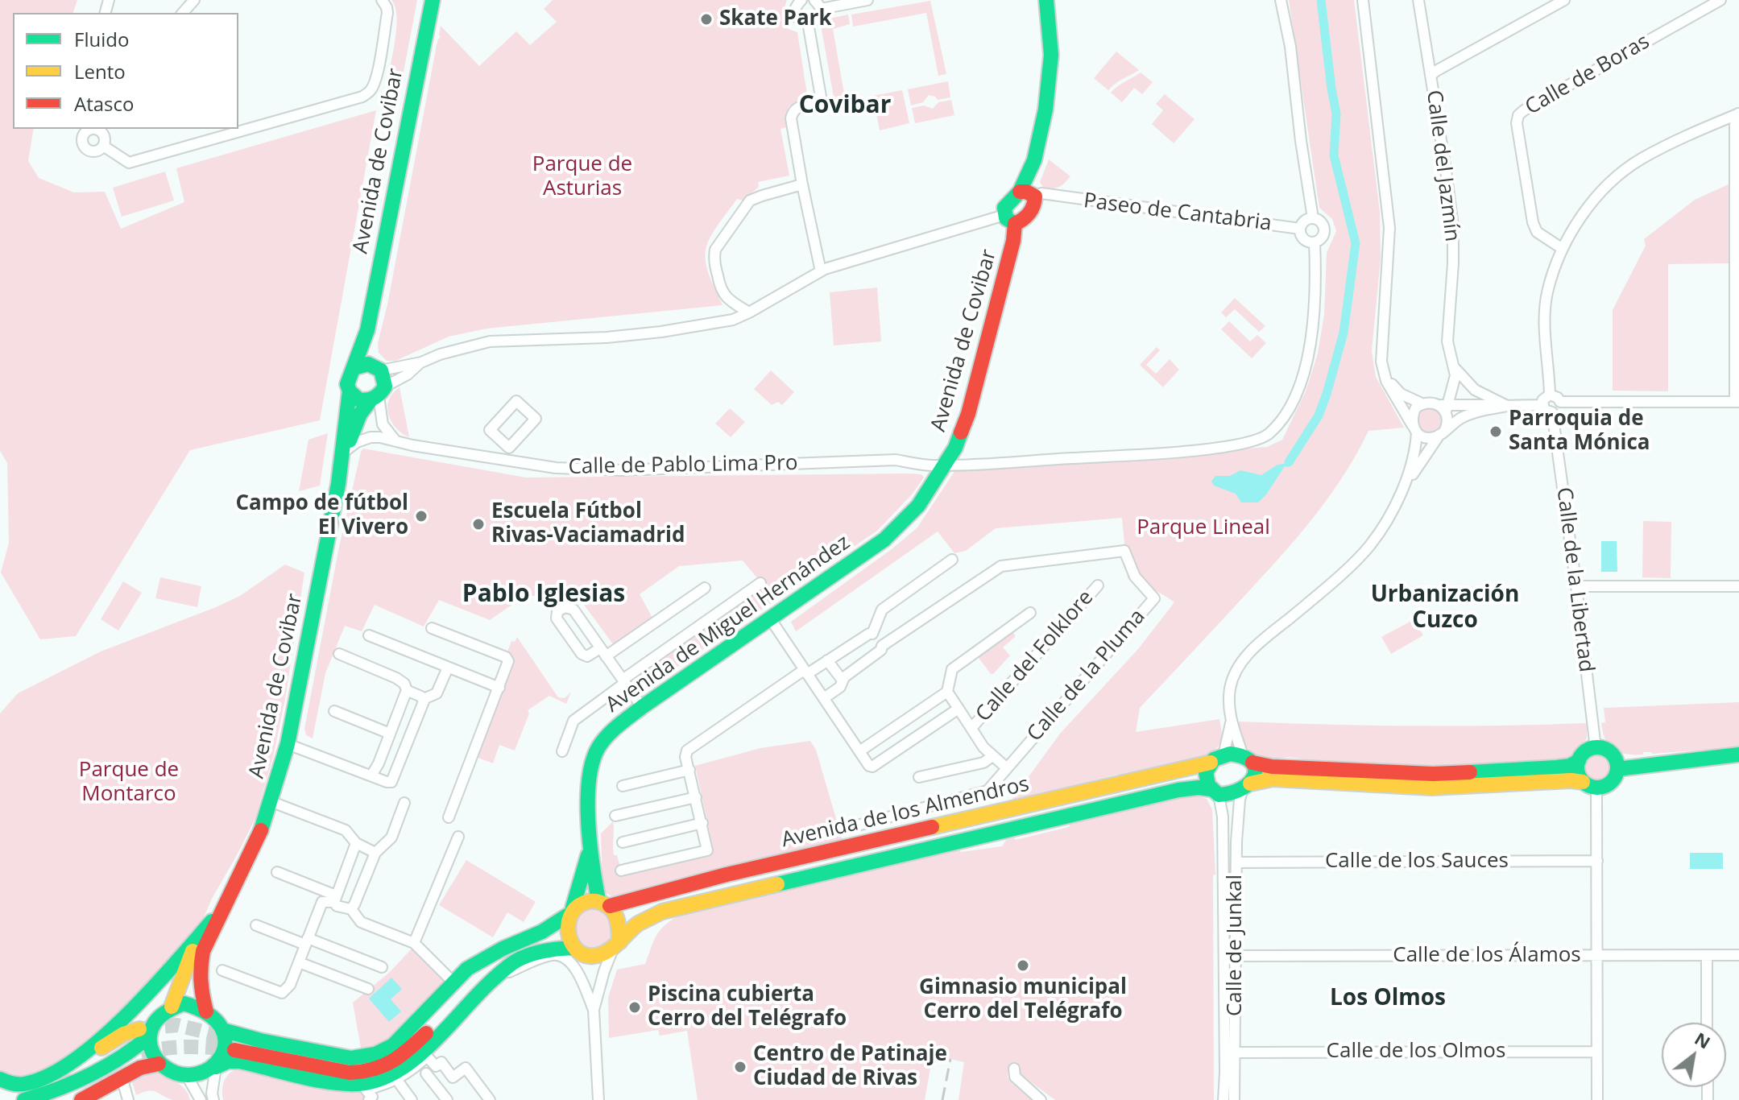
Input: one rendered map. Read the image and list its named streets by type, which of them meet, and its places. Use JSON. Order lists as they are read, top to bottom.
{
  "streets": {
    "main road": ["Avenida de Covibar", "Avenida de Miguel Hernández", "Avenida de los Almendros"],
    "street": [
      "Calle de Boras",
      "Calle del Jazmín",
      "Paseo de Cantabria",
      "Calle de Pablo Lima Pro",
      "Calle de la Libertad",
      "Calle del Folklore",
      "Calle de la Pluma",
      "Calle de los Sauces",
      "Calle de Junkal",
      "Calle de los Álamos",
      "Calle de los Olmos"
    ]
  },
  "crossings": [
    ["Avenida de Covibar", "Calle de Pablo Lima Pro"],
    ["Avenida de Covibar", "Avenida de Miguel Hernández"],
    ["Paseo de Cantabria", "Calle de Pablo Lima Pro"],
    ["Calle de Pablo Lima Pro", "Avenida de Miguel Hernández"],
    ["Avenida de Miguel Hernández", "Avenida de los Almendros"],
    ["Avenida de los Almendros", "Calle de Junkal"],
    ["Calle de los Sauces", "Calle de Junkal"],
    ["Calle de Junkal", "Calle de los Álamos"],
    ["Calle de Junkal", "Calle de los Olmos"]
  ],
  "districts": [
    "Covibar",
    "Pablo Iglesias",
    "Urbanización Cuzco",
    "Los Olmos"
  ],
  "parks": ["Parque de Asturias", "Parque Lineal", "Parque de Montarco"],
  "places": [
    "Skate Park",
    "Parroquia de Santa Mónica",
    "Campo de fútbol El Vivero",
    "Escuela Fútbol Rivas-Vaciamadrid",
    "Gimnasio municipal Cerro del Telégrafo",
    "Piscina cubierta Cerro del Telégrafo",
    "Centro de Patinaje Ciudad de Rivas"
  ],
  "legend": ["Fluido", "Lento", "Atasco"],
  "north": "top right"
}
